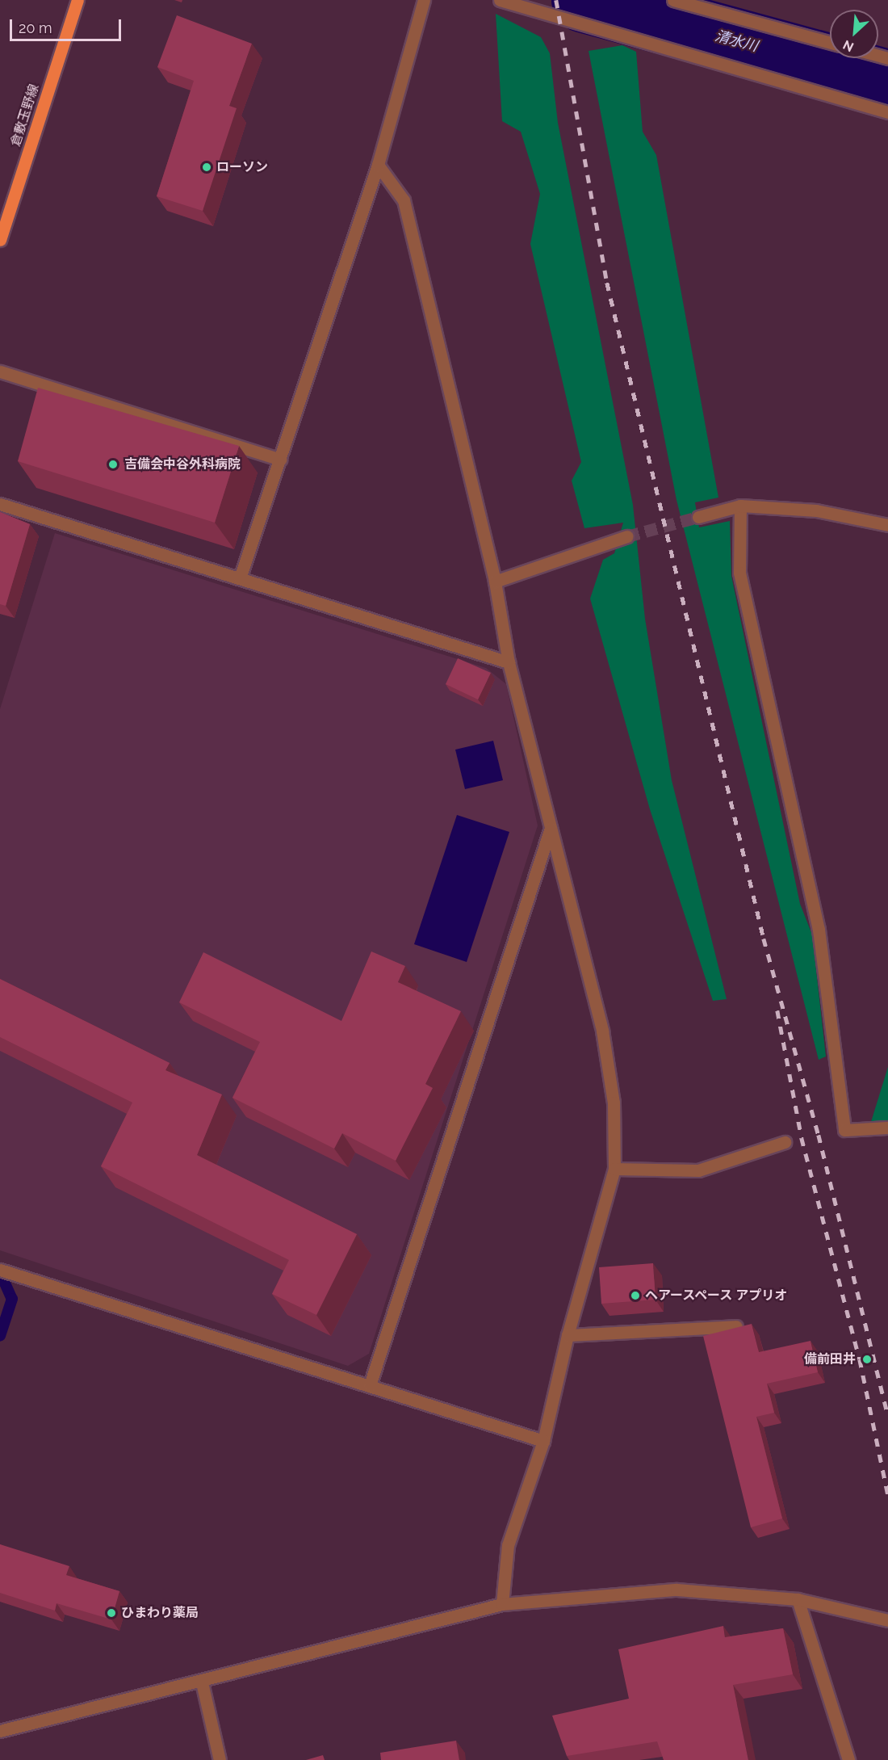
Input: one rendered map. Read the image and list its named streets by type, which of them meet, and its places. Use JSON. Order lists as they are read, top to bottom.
{
  "streets": {
    "main road": ["倉敷玉野線"]
  },
  "water": ["清水川"],
  "places": [
    "ローソン",
    "吉備会中谷外科病院",
    "ヘアースペース アプリオ",
    "備前田井",
    "ひまわり薬局"
  ],
  "scale_bar": "20 m",
  "north": "bottom left"
}
